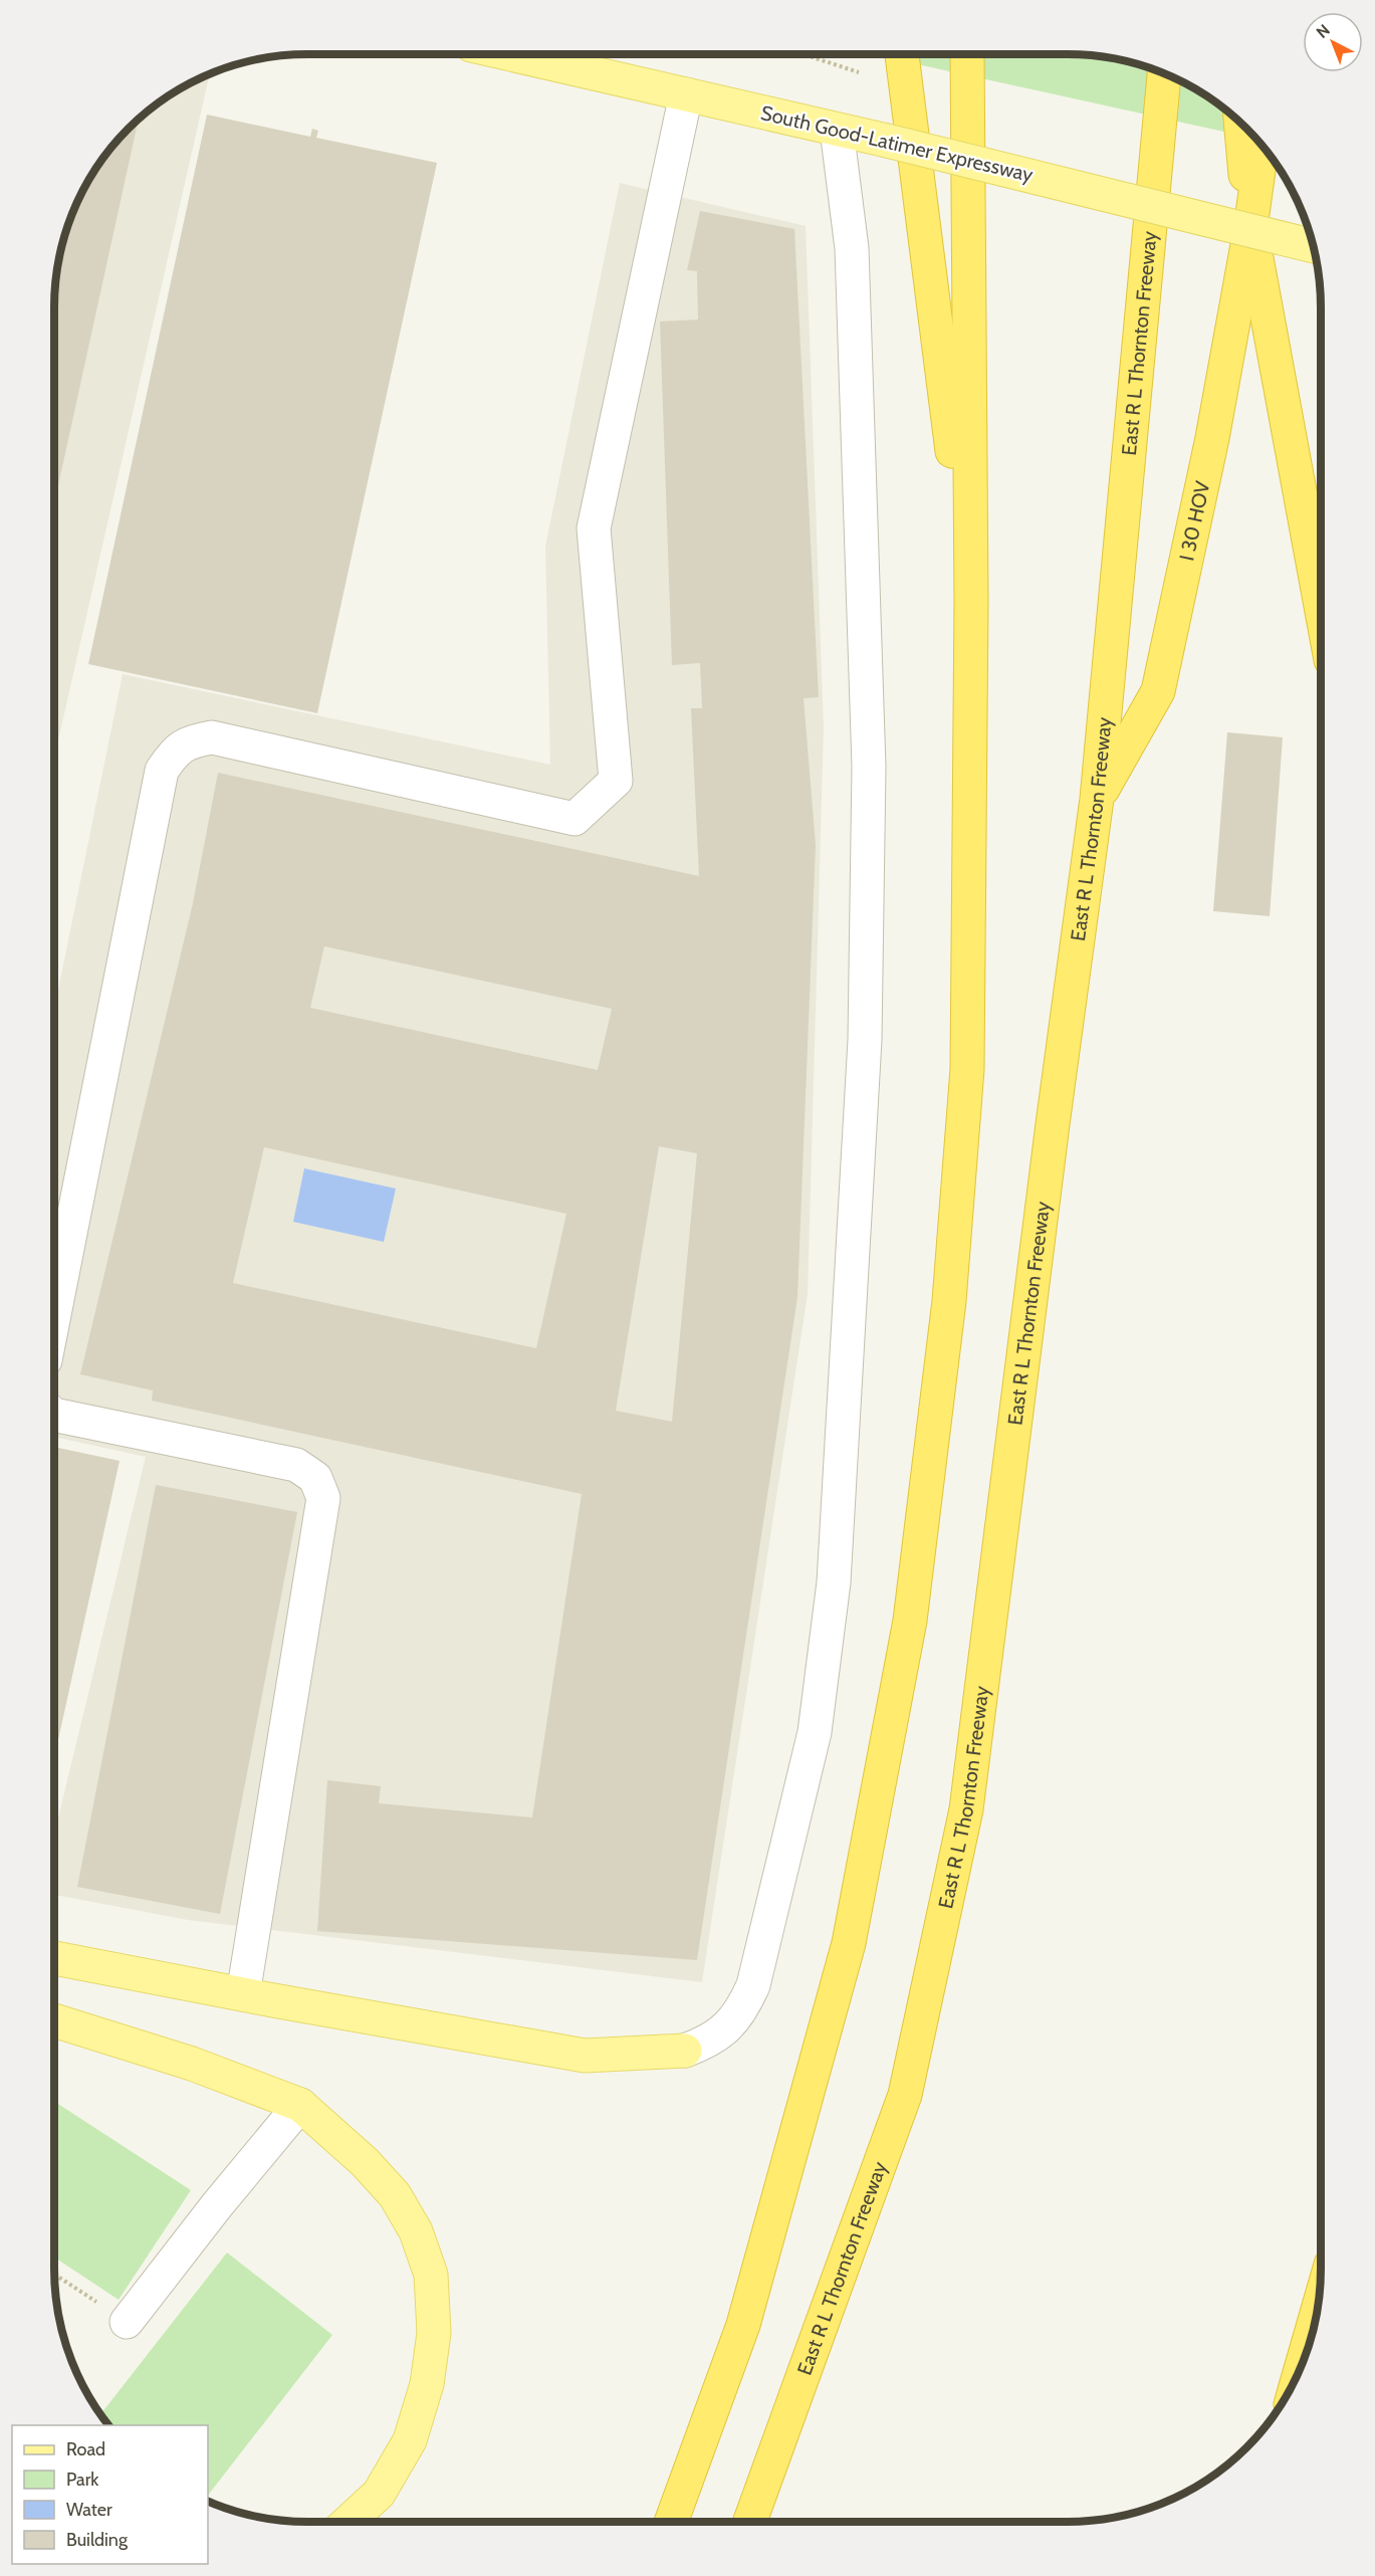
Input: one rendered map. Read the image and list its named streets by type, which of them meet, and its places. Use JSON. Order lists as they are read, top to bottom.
{
  "streets": {
    "highway": ["East R L Thornton Freeway", "I 30 HOV"],
    "main road": ["South Good-Latimer Expressway"]
  },
  "crossings": [
    ["East R L Thornton Freeway", "I 30 HOV"]
  ],
  "legend": [
    "Road",
    "Park",
    "Water",
    "Building"
  ],
  "north": "top left"
}
